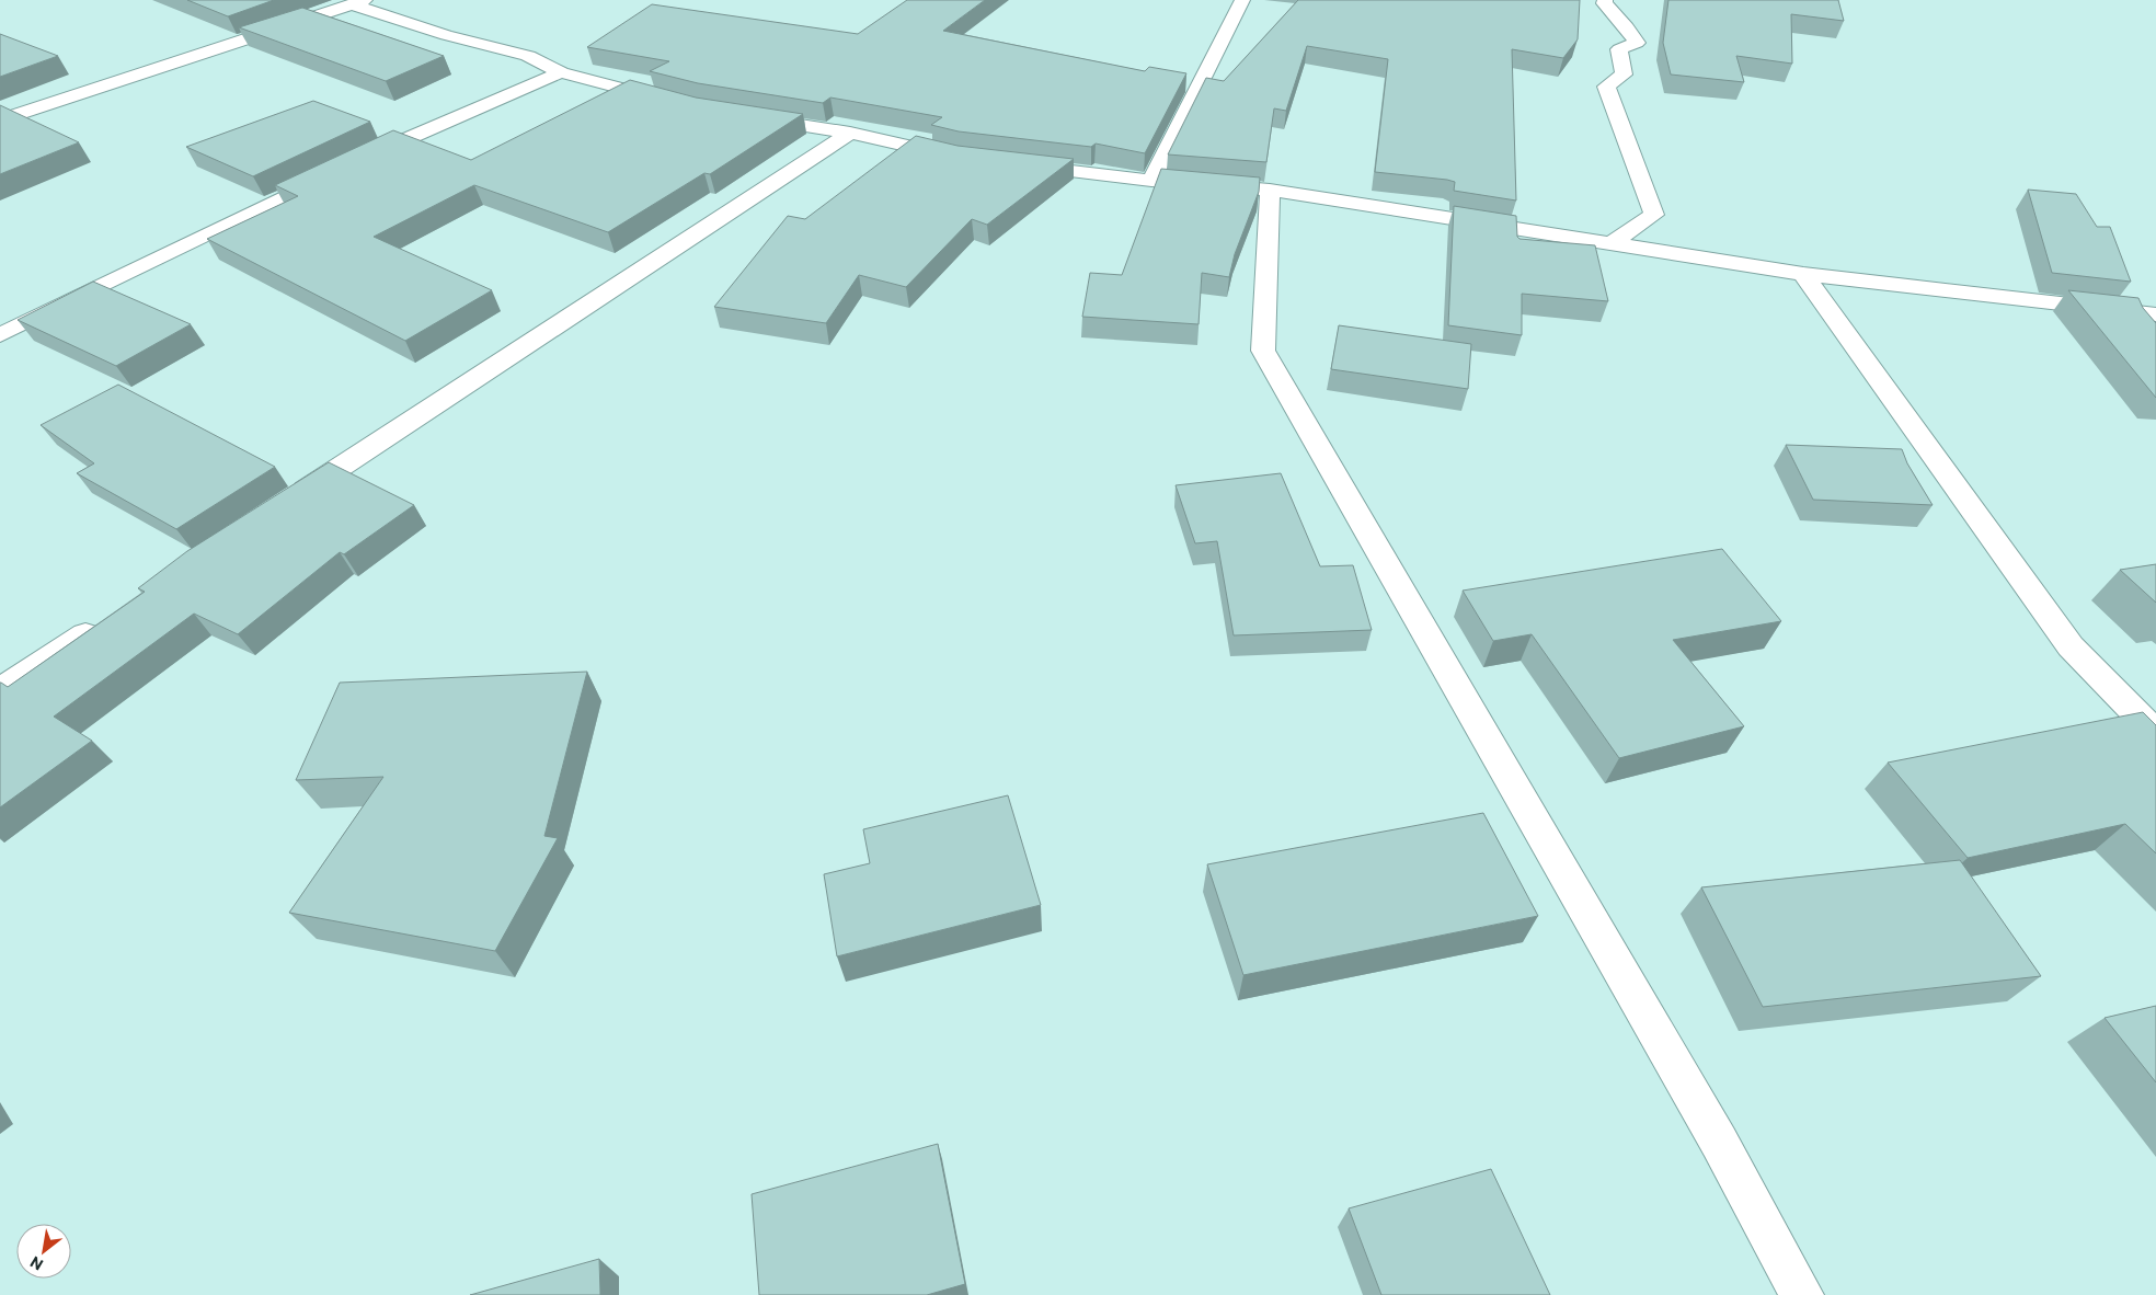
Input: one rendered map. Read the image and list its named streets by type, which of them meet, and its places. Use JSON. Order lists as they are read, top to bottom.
{
  "north": "bottom left"
}
